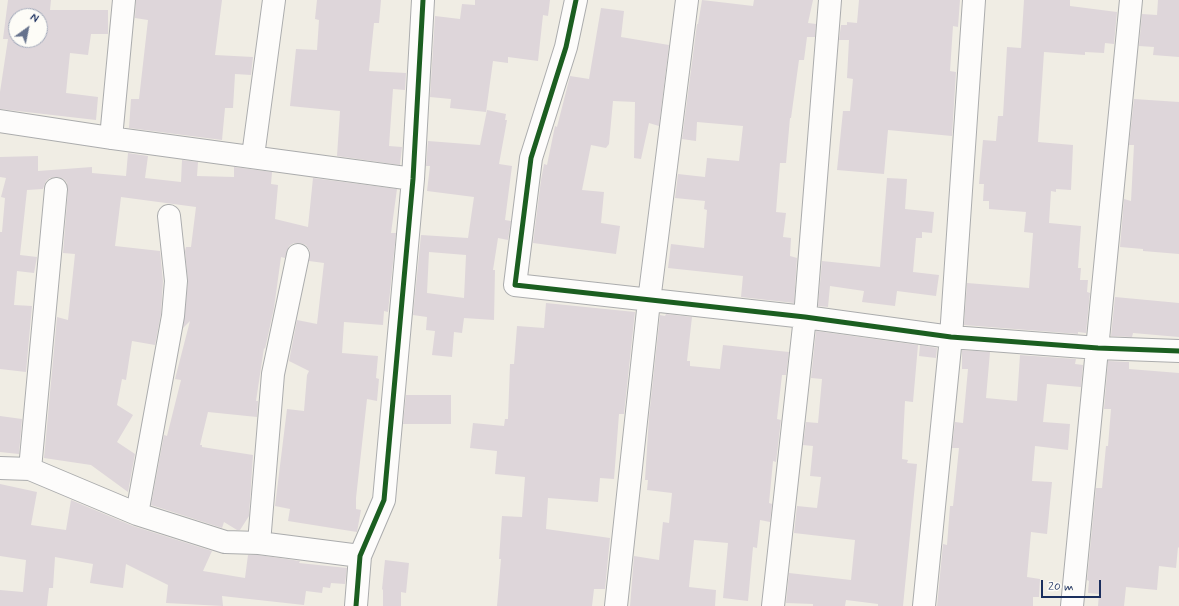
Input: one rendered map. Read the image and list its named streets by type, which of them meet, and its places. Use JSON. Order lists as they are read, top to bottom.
{
  "scale_bar": "20 m",
  "north": "top right"
}
